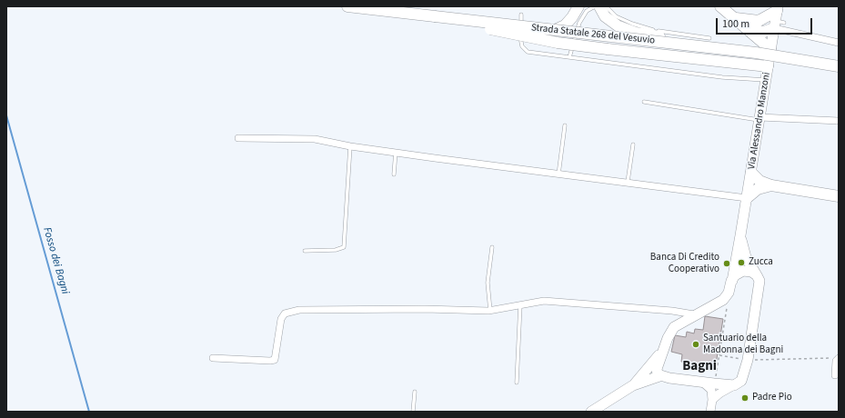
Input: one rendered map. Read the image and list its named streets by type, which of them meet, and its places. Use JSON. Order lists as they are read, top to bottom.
{
  "streets": {
    "highway": ["Strada Statale 268 del Vesuvio"],
    "main road": ["Via Alessandro Manzoni"]
  },
  "districts": ["Bagni"],
  "water": ["Fosso dei Bagni"],
  "places": [
    "Zucca",
    "Banca Di Credito Cooperativo",
    "Santuario della Madonna dei Bagni",
    "Padre Pio"
  ],
  "scale_bar": "100 m"
}
